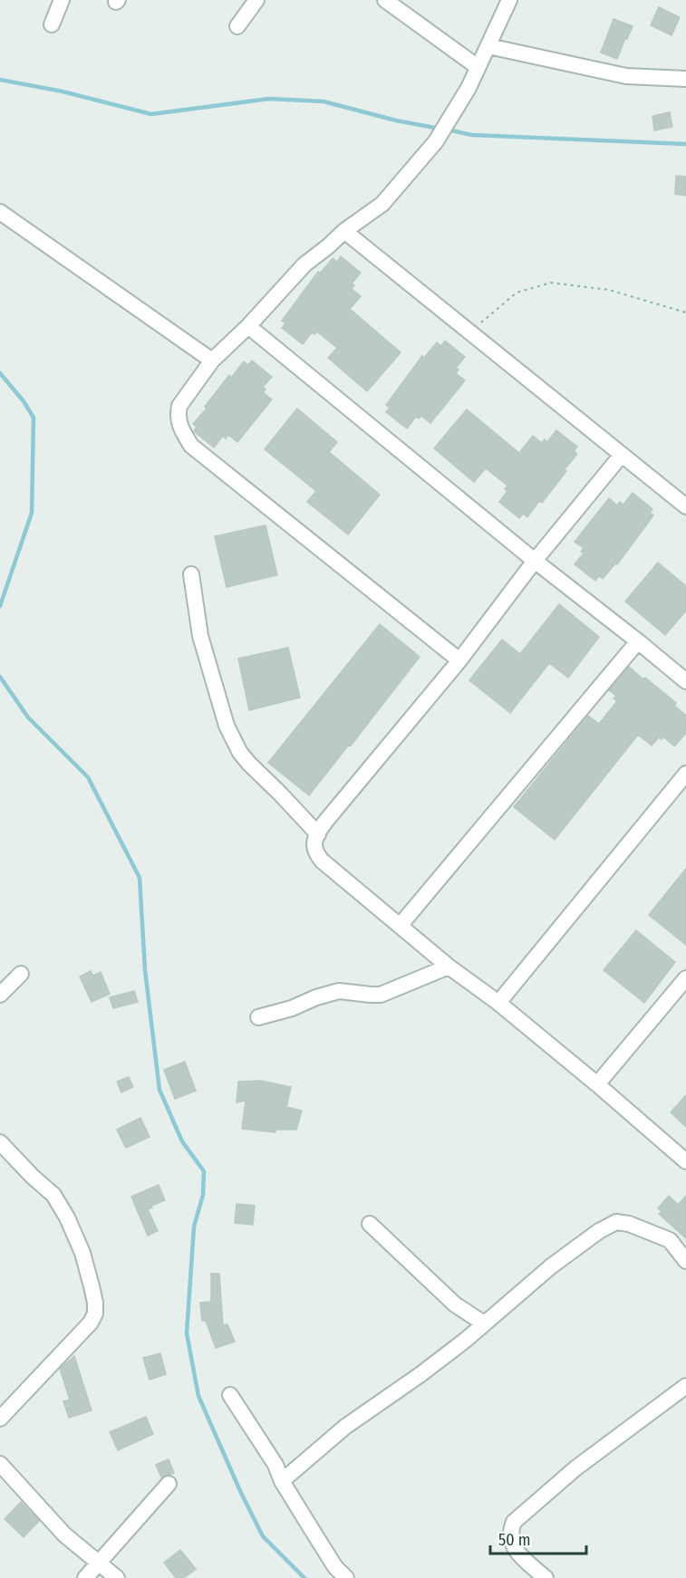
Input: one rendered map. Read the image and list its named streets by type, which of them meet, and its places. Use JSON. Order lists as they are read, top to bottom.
{
  "scale_bar": "50 m"
}
